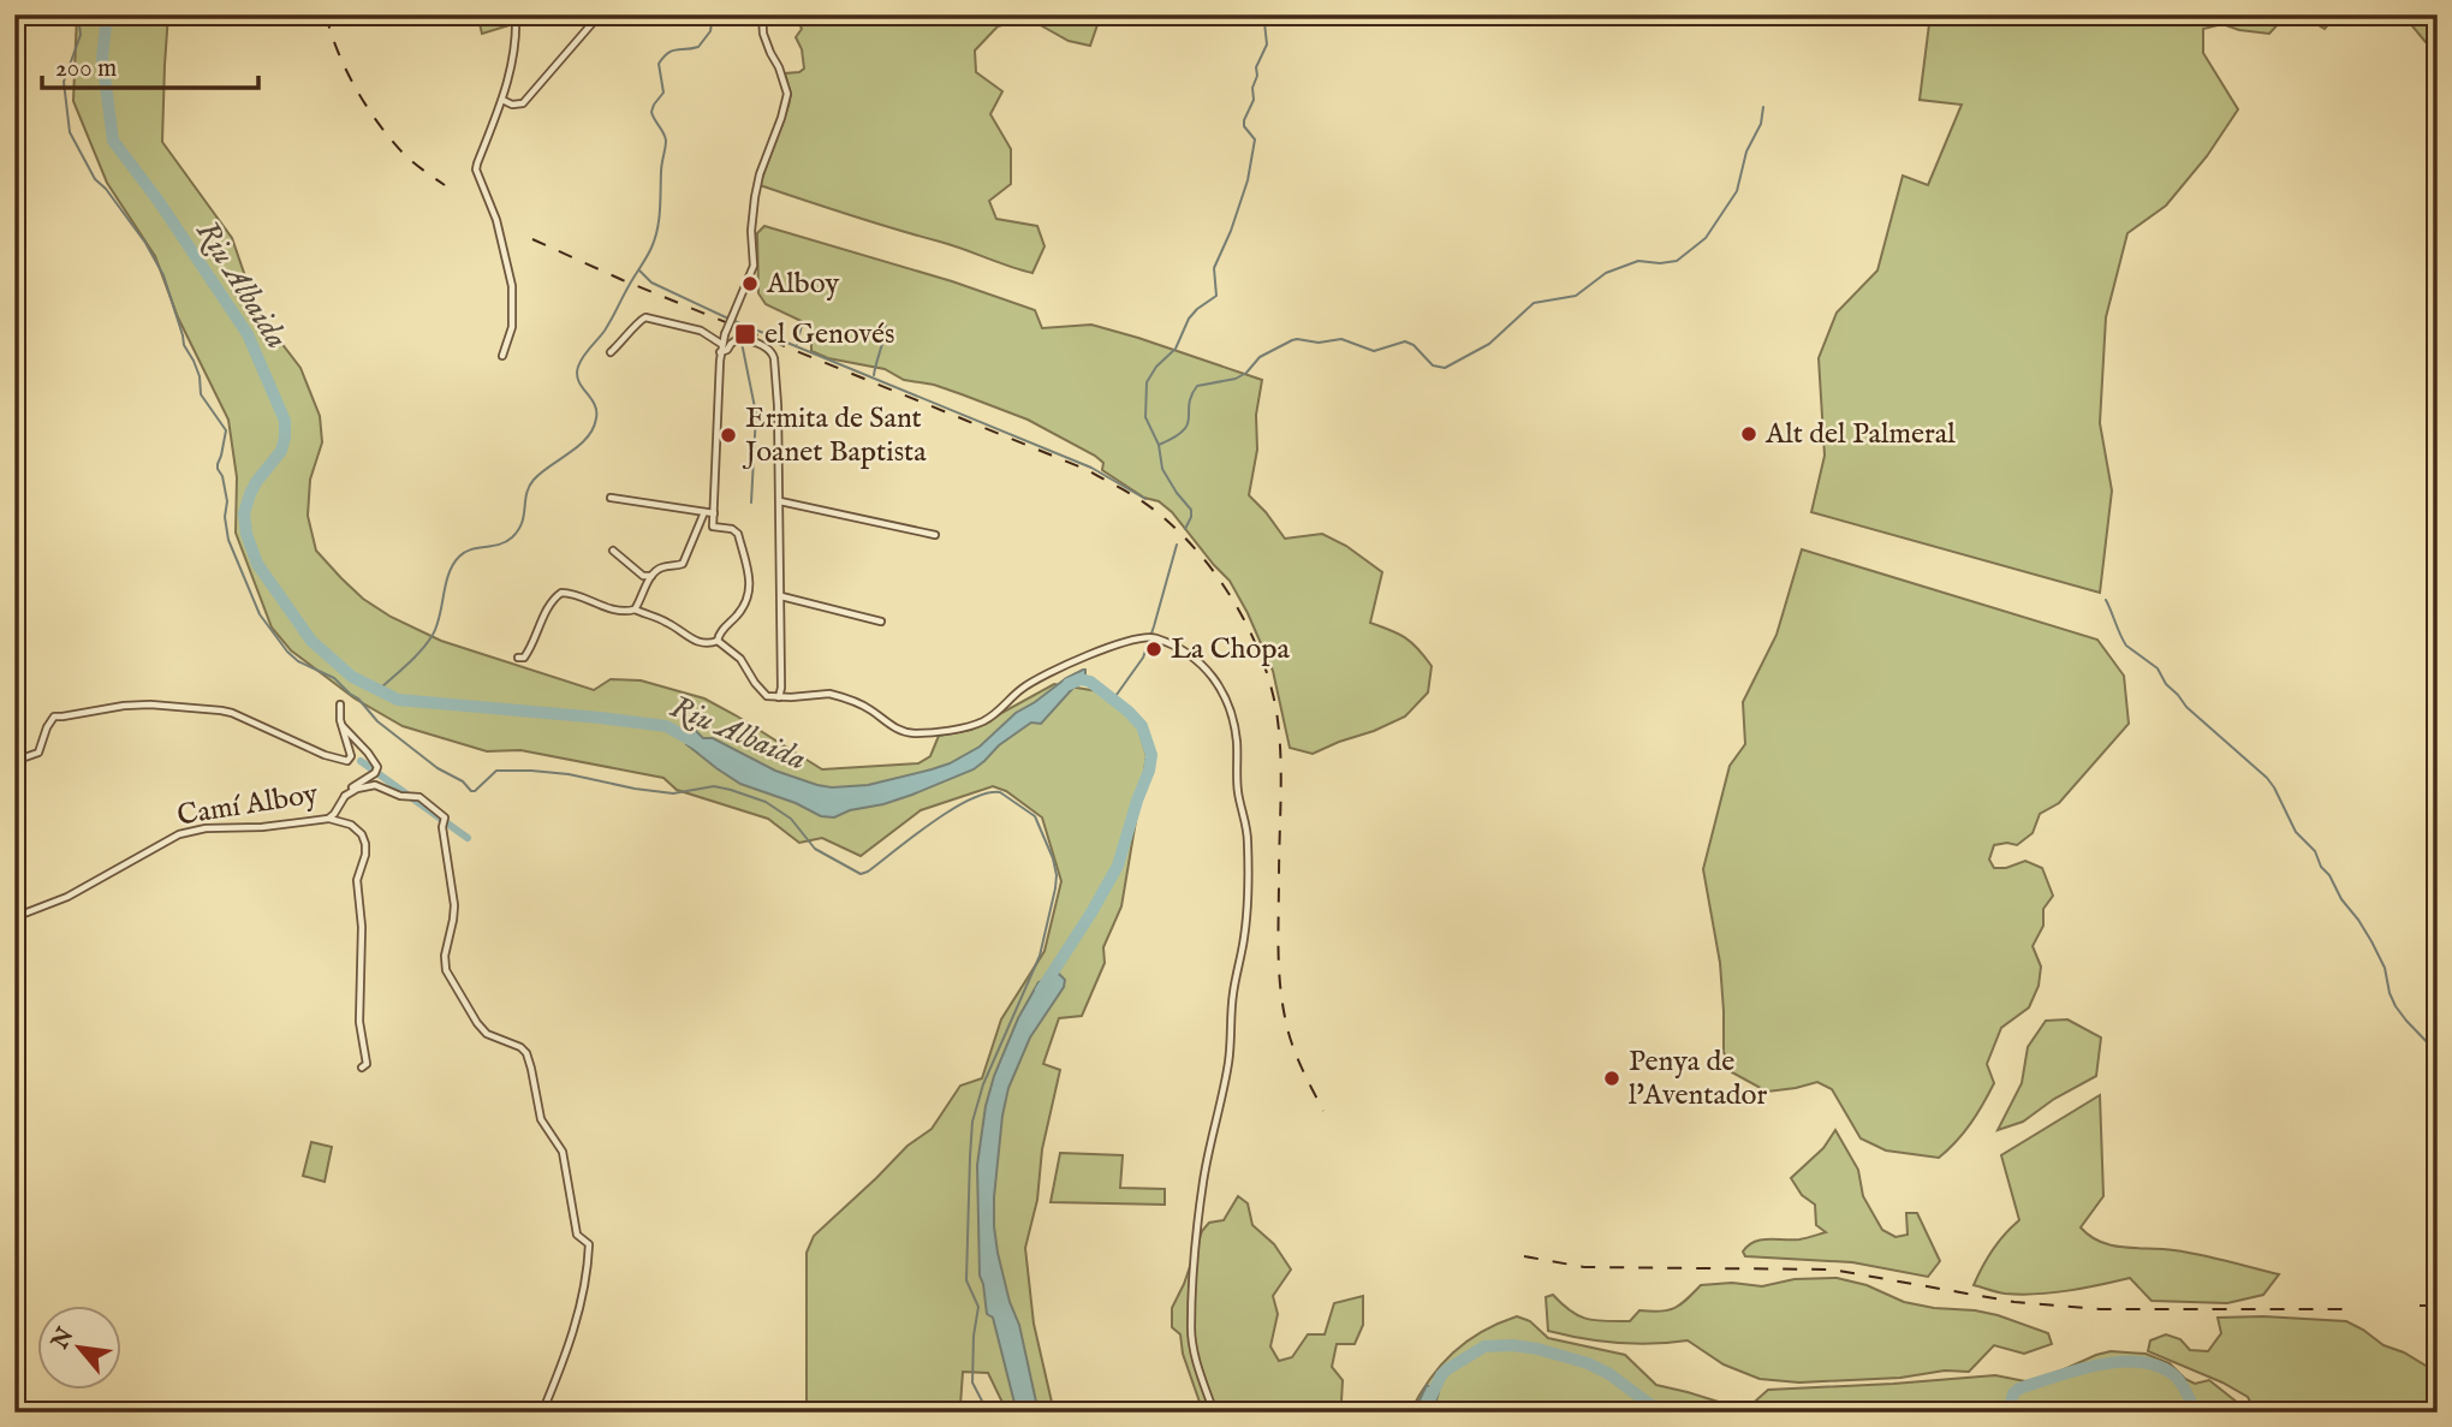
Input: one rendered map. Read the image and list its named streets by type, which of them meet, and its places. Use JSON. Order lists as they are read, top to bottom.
{
  "streets": {
    "street": ["Camí Alboy"]
  },
  "water": ["Riu Albaida"],
  "places": {
    "other": [
      "Alboy",
      "Alt del Palmeral",
      "Ermita de Sant Joanet Baptista",
      "La Chopa",
      "Penya de l'Aventador"
    ],
    "transit": ["el Genovés"]
  },
  "scale_bar": "200 m",
  "north": "top left"
}
